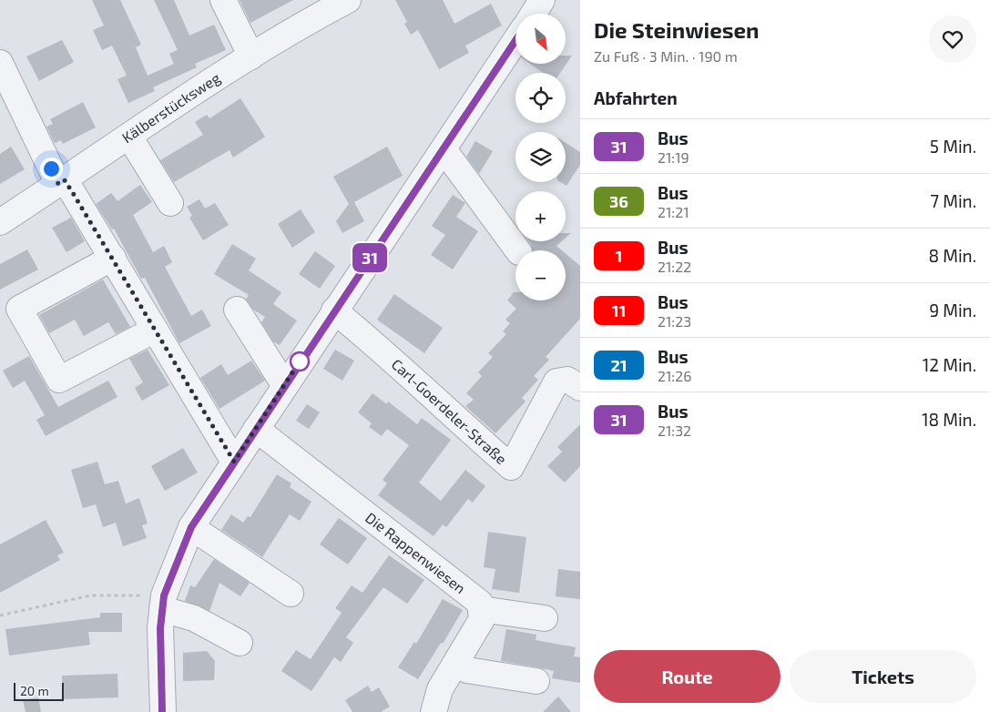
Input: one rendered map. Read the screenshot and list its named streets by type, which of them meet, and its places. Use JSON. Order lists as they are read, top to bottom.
{
  "streets": {
    "street": ["Kälberstücksweg", "Carl-Goerdeler-Straße", "Die Rappenwiesen"]
  },
  "lines": ["bus line 31"],
  "scale_bar": "20 m",
  "north": "bottom right",
  "page": {
    "on_map": "31",
    "heading": [
      ["Die Steinwiesen", "Zu Fuß · 3 Min. · 190 m"],
      "Abfahrten"
    ],
    "map_buttons": ["+", "−"],
    "list": [
      {
        "mark": "31",
        "name": "Bus",
        "note": "21:19",
        "value": "5 Min."
      },
      {
        "mark": "36",
        "name": "Bus",
        "note": "21:21",
        "value": "7 Min."
      },
      {
        "mark": "1",
        "name": "Bus",
        "note": "21:22",
        "value": "8 Min."
      },
      {
        "mark": "11",
        "name": "Bus",
        "note": "21:23",
        "value": "9 Min."
      },
      {
        "mark": "21",
        "name": "Bus",
        "note": "21:26",
        "value": "12 Min."
      },
      {
        "mark": "31",
        "name": "Bus",
        "note": "21:32",
        "value": "18 Min."
      }
    ],
    "buttons": ["Route", "Tickets"],
    "scale": "20 m"
  }
}
